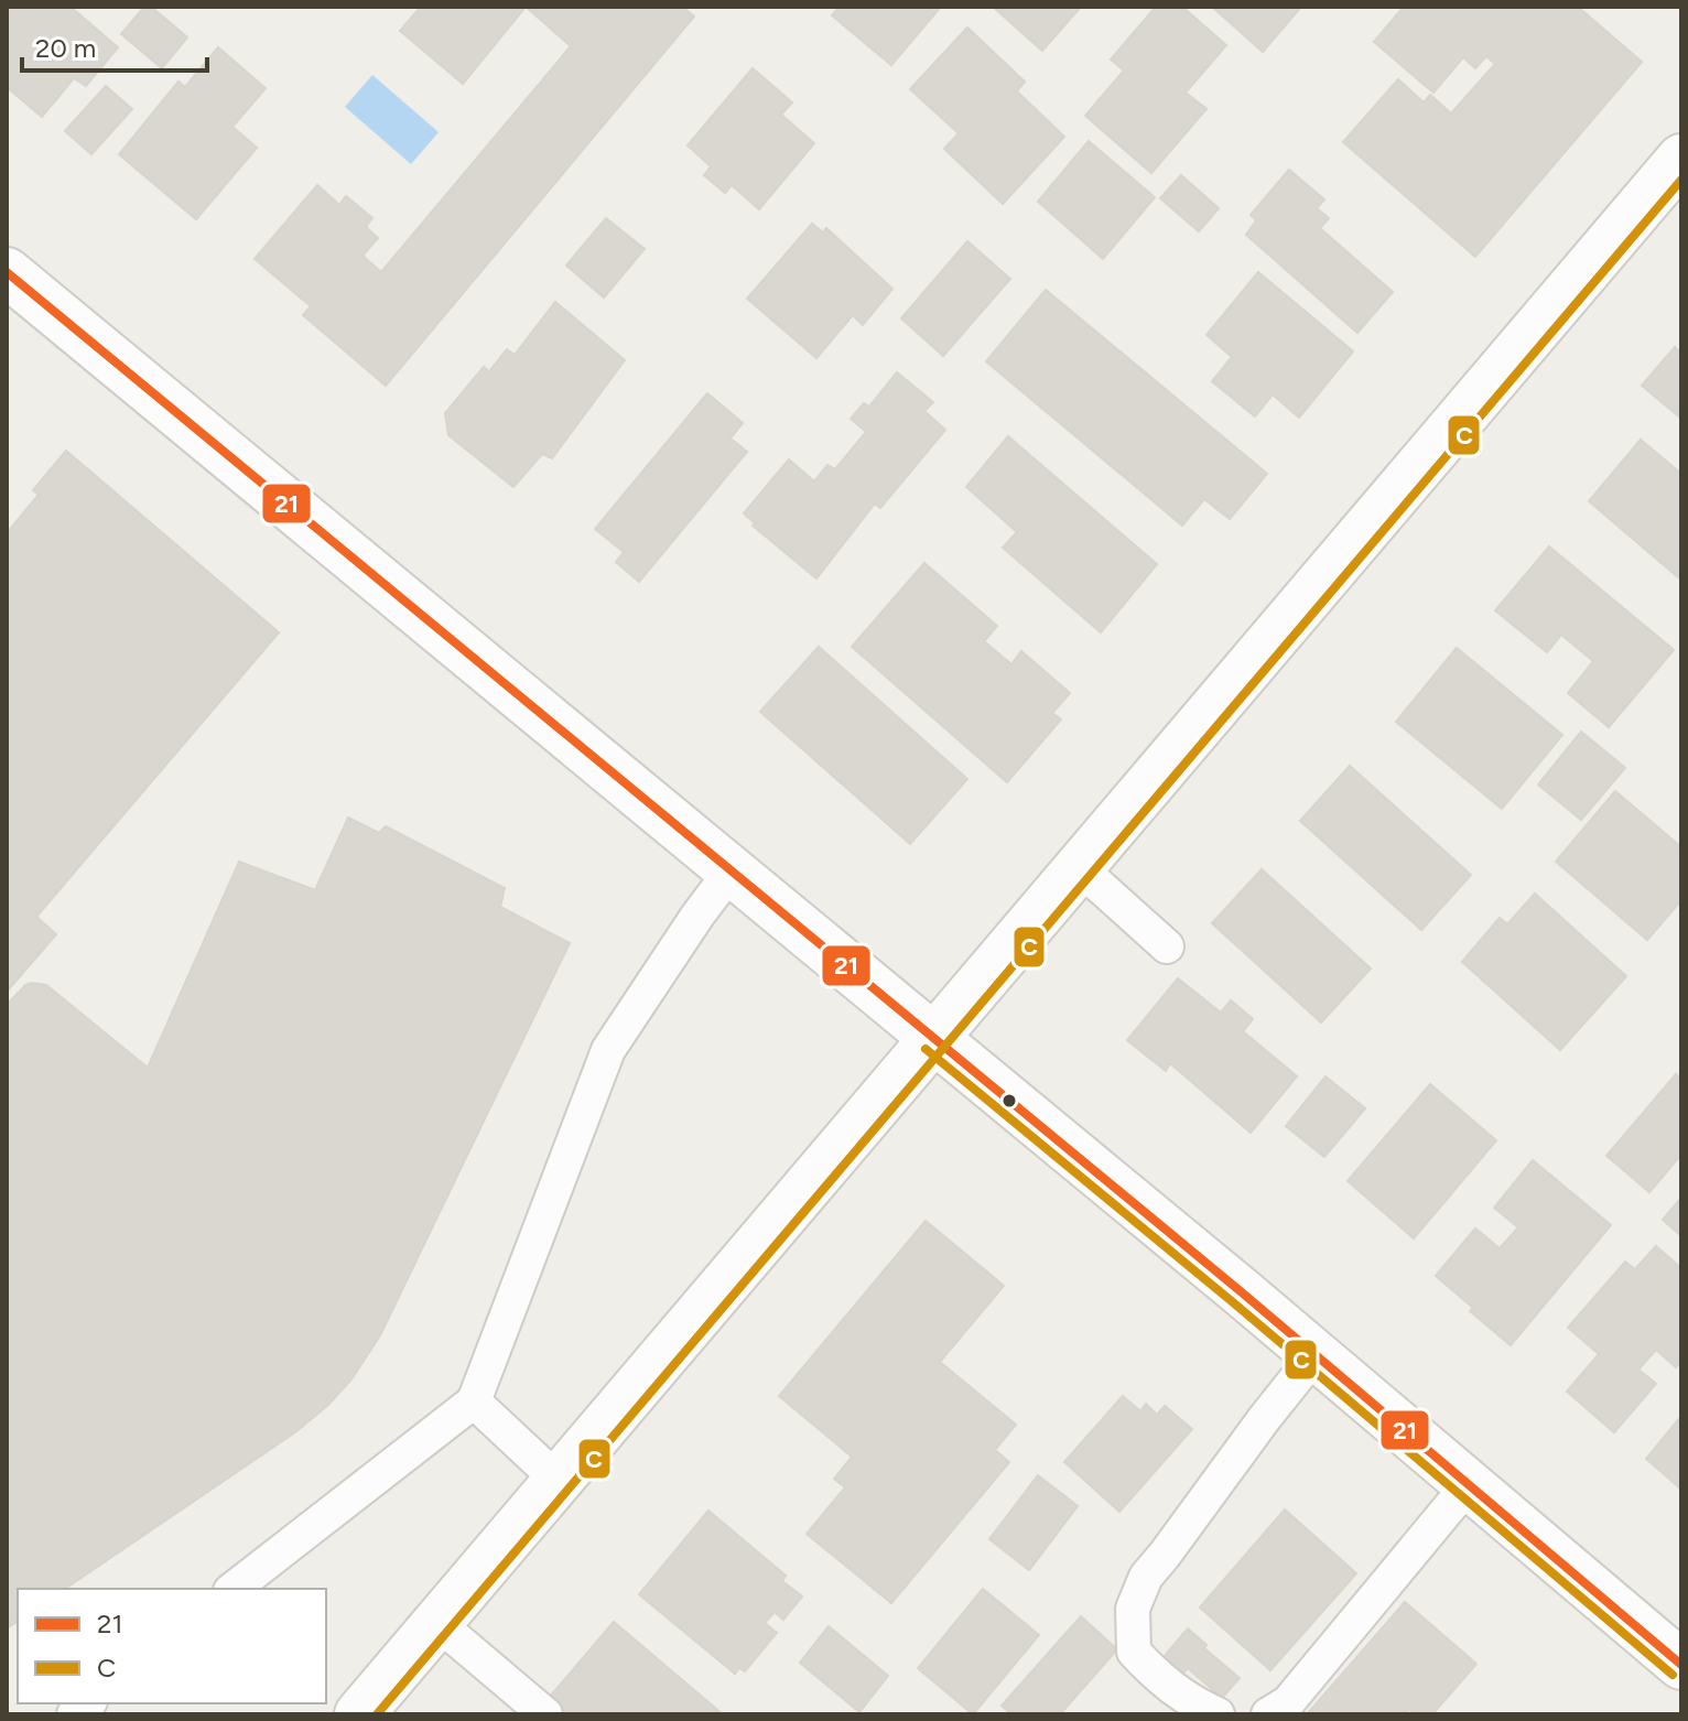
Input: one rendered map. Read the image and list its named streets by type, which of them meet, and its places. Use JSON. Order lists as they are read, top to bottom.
{
  "lines": ["transit line C", "transit line 21"],
  "legend": ["21", "C"],
  "scale_bar": "20 m"
}
